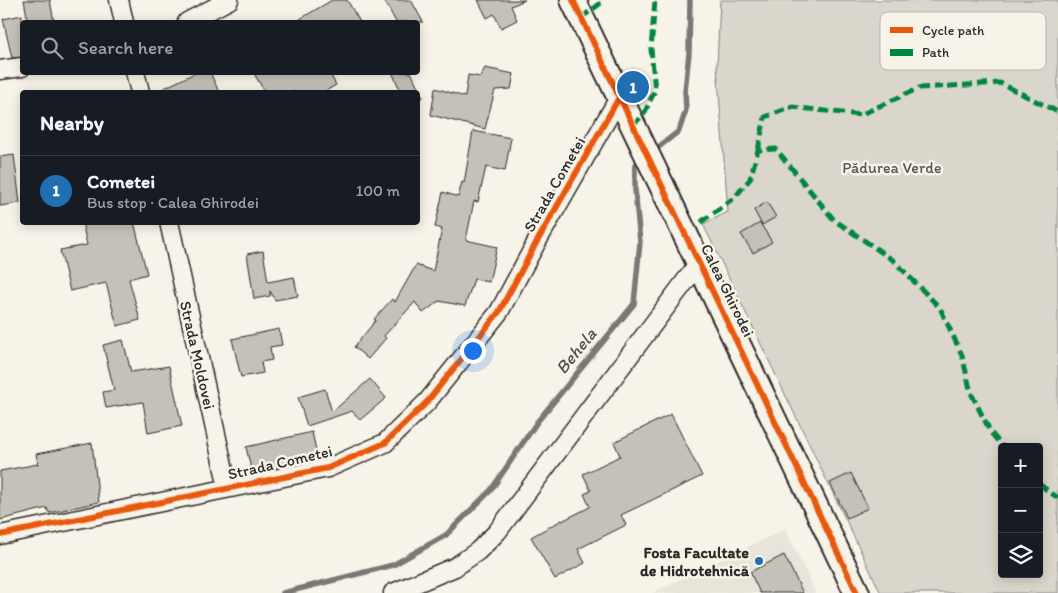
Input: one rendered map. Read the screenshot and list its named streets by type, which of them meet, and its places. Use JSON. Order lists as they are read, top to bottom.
{
  "streets": {
    "street": ["Strada Cometei", "Calea Ghirodei", "Strada Moldovei"]
  },
  "crossings": [
    ["Strada Cometei", "Calea Ghirodei"],
    ["Strada Cometei", "Strada Moldovei"]
  ],
  "water": ["Behela"],
  "parks": ["Pădurea Verde"],
  "places": ["Fosta Facultate de Hidrotehnică"],
  "legend": ["Cycle path", "Path"],
  "page": {
    "search": "Search here",
    "pins": "1",
    "heading": "Nearby",
    "list": [
      {
        "mark": "1",
        "name": "Cometei",
        "note": "Bus stop · Calea Ghirodei",
        "value": "100 m"
      }
    ],
    "map_buttons": ["+", "−"]
  }
}
